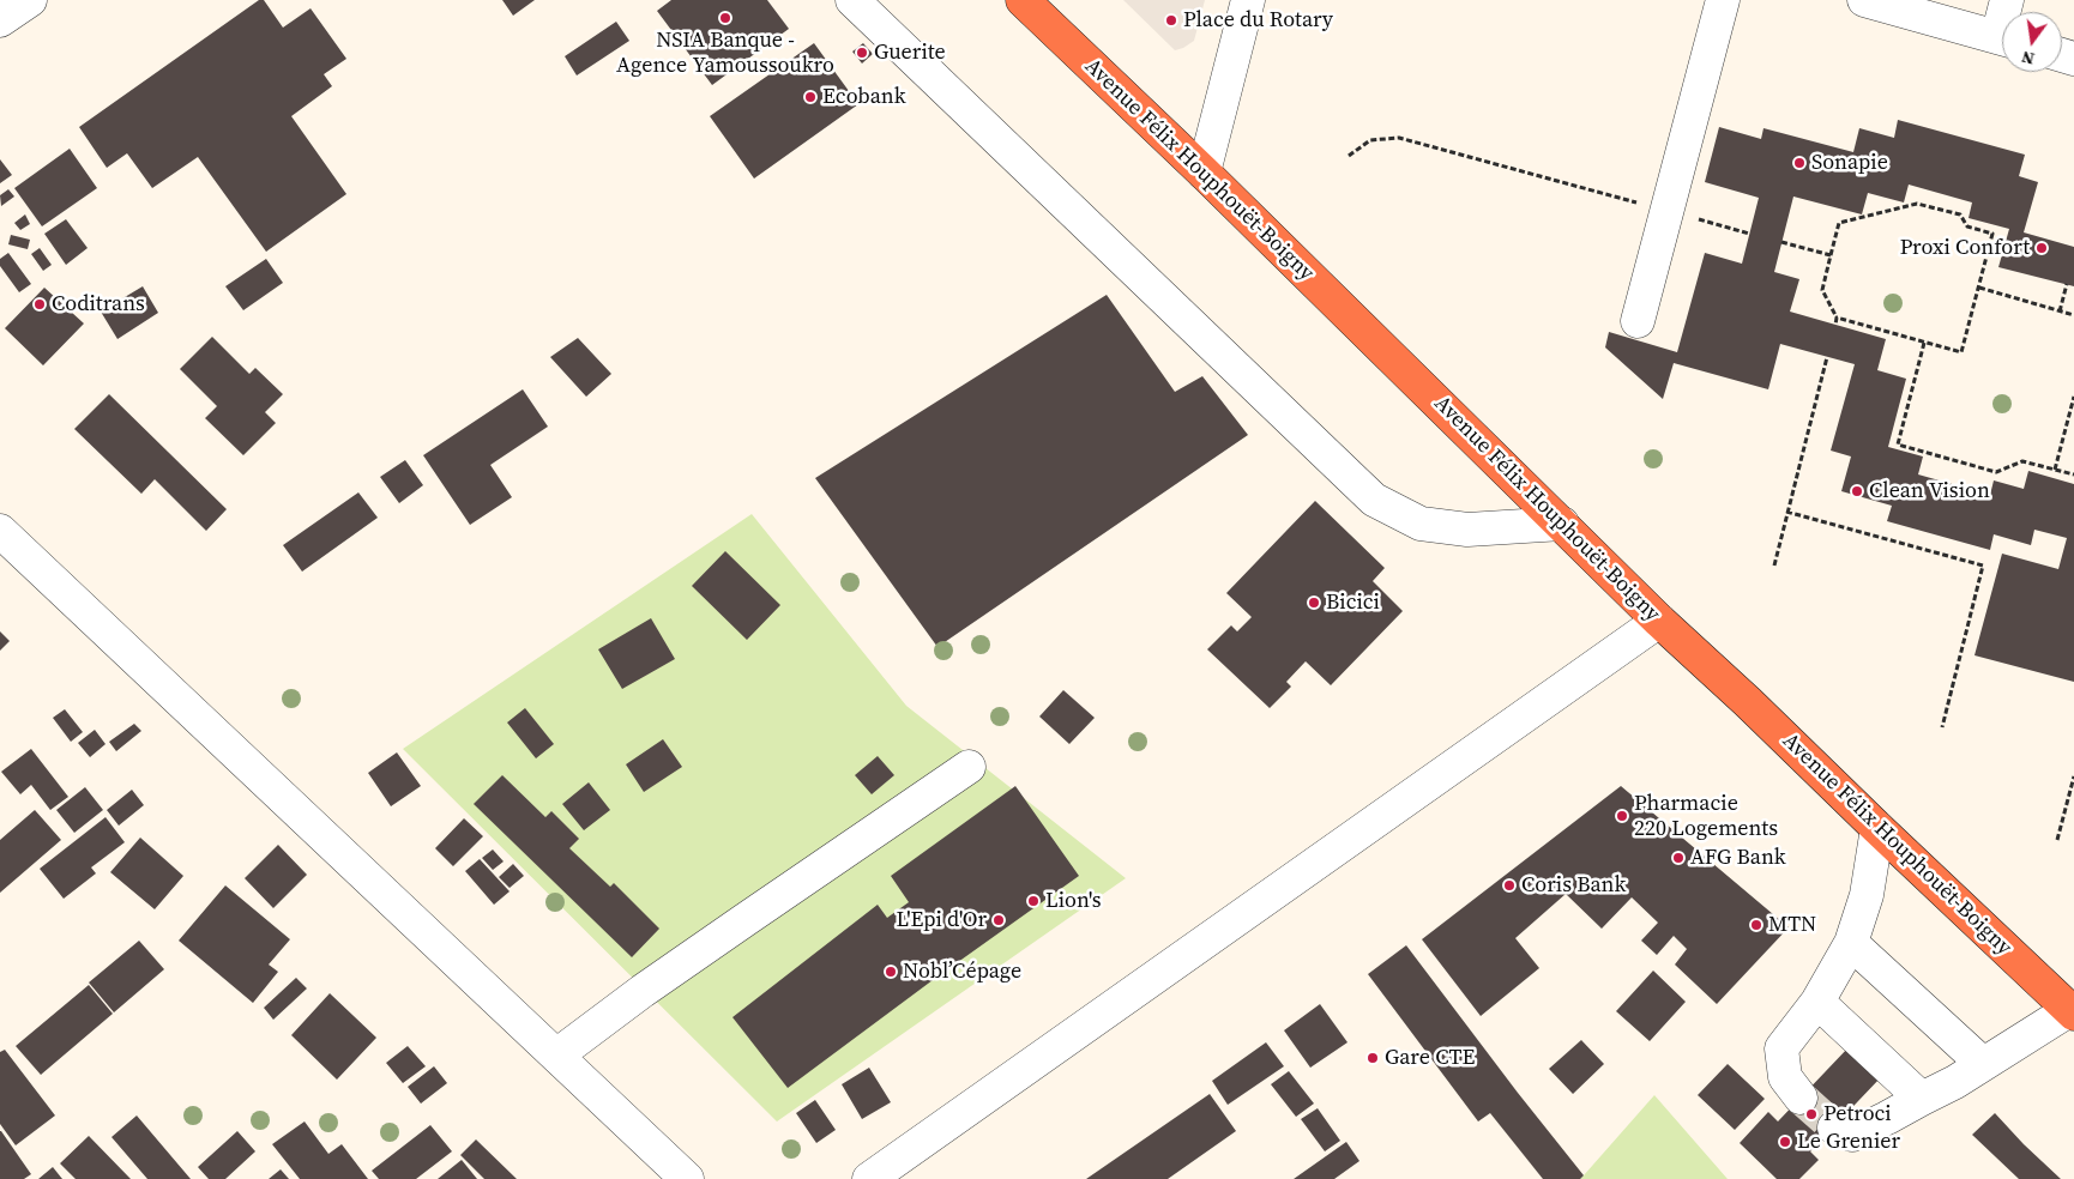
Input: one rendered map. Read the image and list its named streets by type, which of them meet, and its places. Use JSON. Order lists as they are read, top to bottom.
{
  "streets": {
    "highway": ["Avenue Félix Houphouët-Boigny"]
  },
  "places": [
    "NSIA Banque - Agence Yamoussoukro",
    "Place du Rotary",
    "Guerite",
    "Ecobank",
    "Sonapie",
    "Proxi Confort",
    "Coditrans",
    "Clean Vision",
    "Bicici",
    "Pharmacie 220 Logements",
    "AFG Bank",
    "Coris Bank",
    "Lion's",
    "L'Epi d'Or",
    "MTN",
    "Nobl’Cépage",
    "Gare CTE",
    "Petroci",
    "Le Grenier"
  ],
  "north": "bottom"
}
